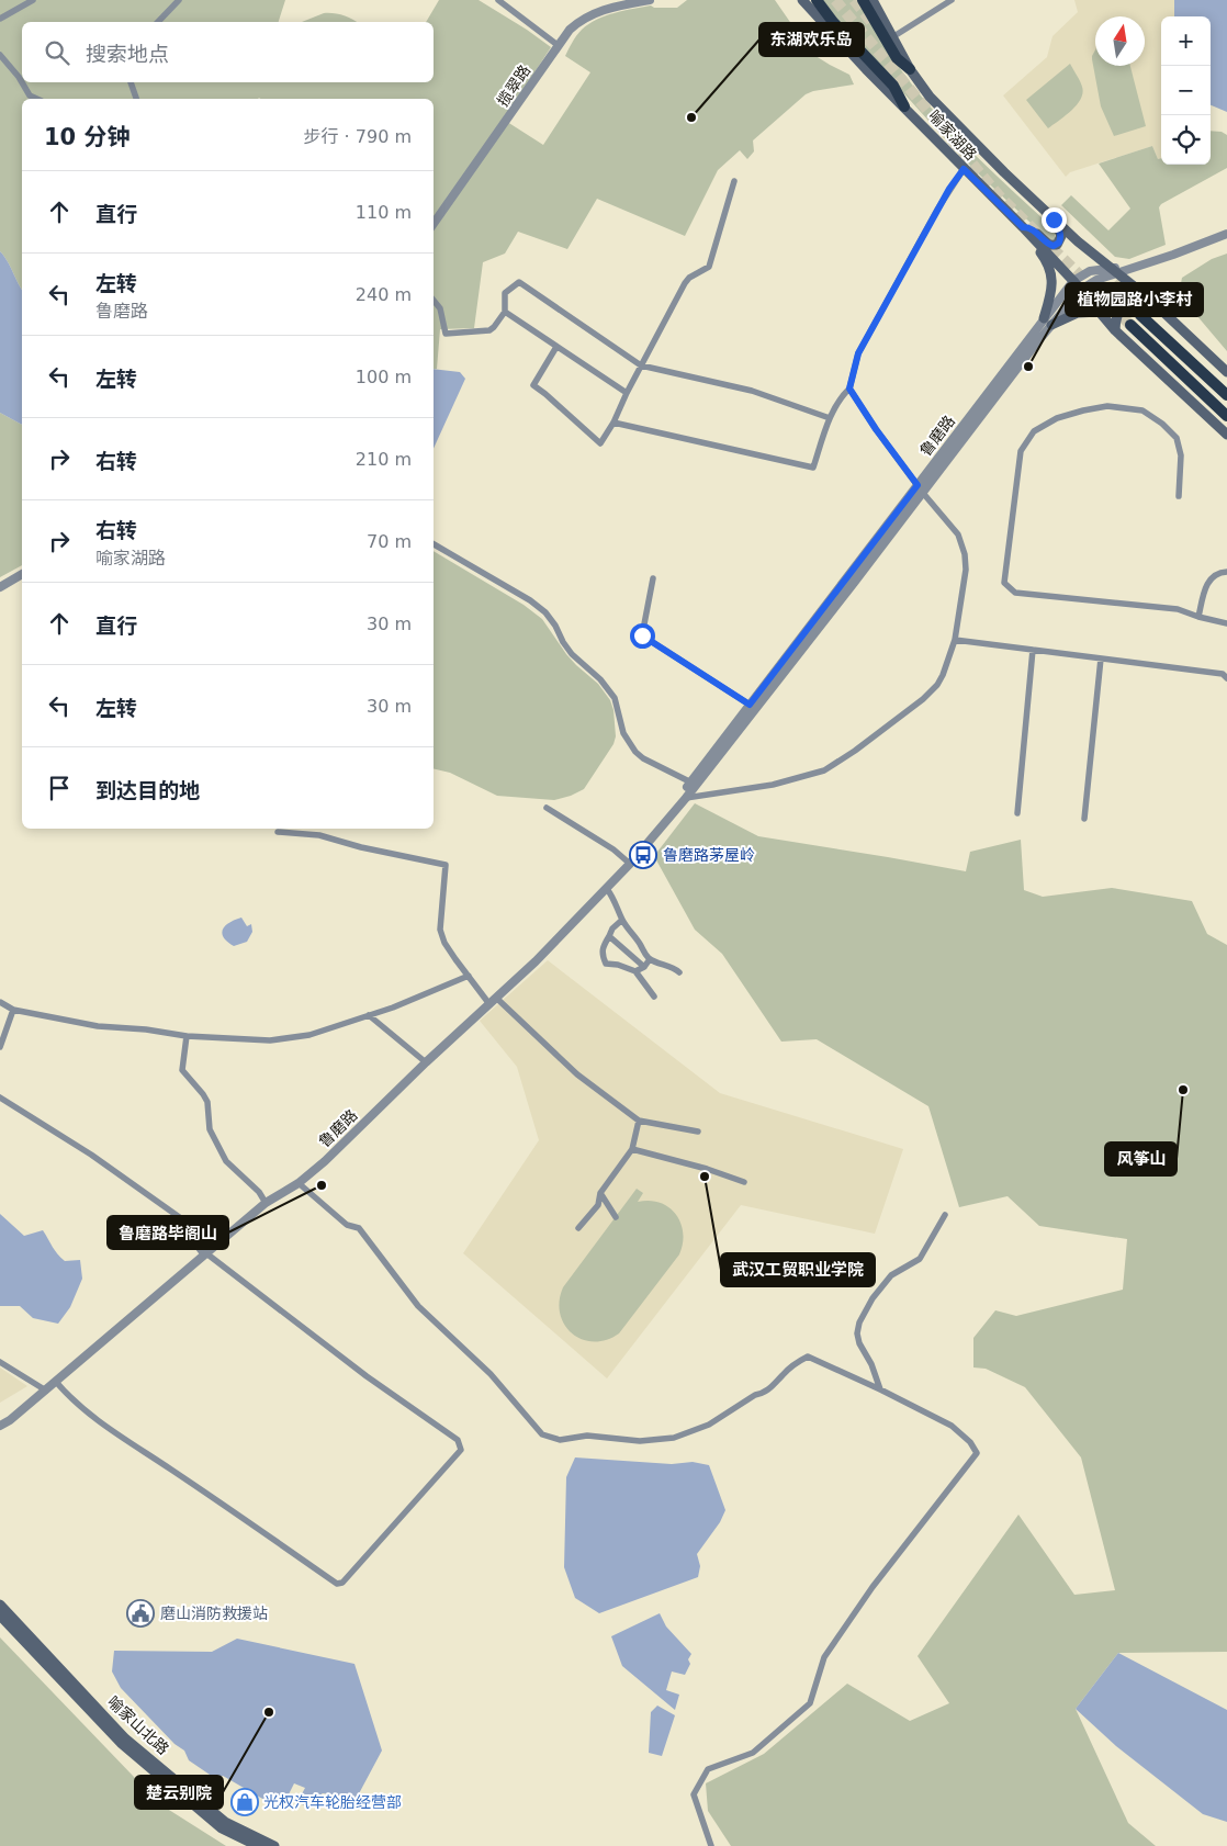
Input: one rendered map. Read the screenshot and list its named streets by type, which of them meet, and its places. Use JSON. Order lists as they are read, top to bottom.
{
  "streets": {
    "main road": ["喻家湖路", "喻家山北路"],
    "street": ["揽翠路", "鲁磨路"]
  },
  "crossings": [
    ["喻家湖路", "鲁磨路"]
  ],
  "places": {
    "other": [
      "东湖欢乐岛",
      "植物园路小李村",
      "风筝山",
      "武汉工贸职业学院",
      "鲁磨路毕阁山",
      "楚云别院"
    ],
    "bus stop": ["鲁磨路茅屋岭"],
    "public building": ["磨山消防救援站"],
    "shop": ["光权汽车轮胎经营部"]
  },
  "north": "top",
  "page": {
    "map_buttons": ["+", "−"],
    "search": "搜索地点",
    "heading": ["10 分钟", "步行 · 790 m"],
    "list": [
      ["直行", "110 m"],
      ["左转", "鲁磨路", "240 m"],
      ["左转", "100 m"],
      ["右转", "210 m"],
      ["右转", "喻家湖路", "70 m"],
      ["直行", "30 m"],
      ["左转", "30 m"],
      "到达目的地"
    ]
  }
}
